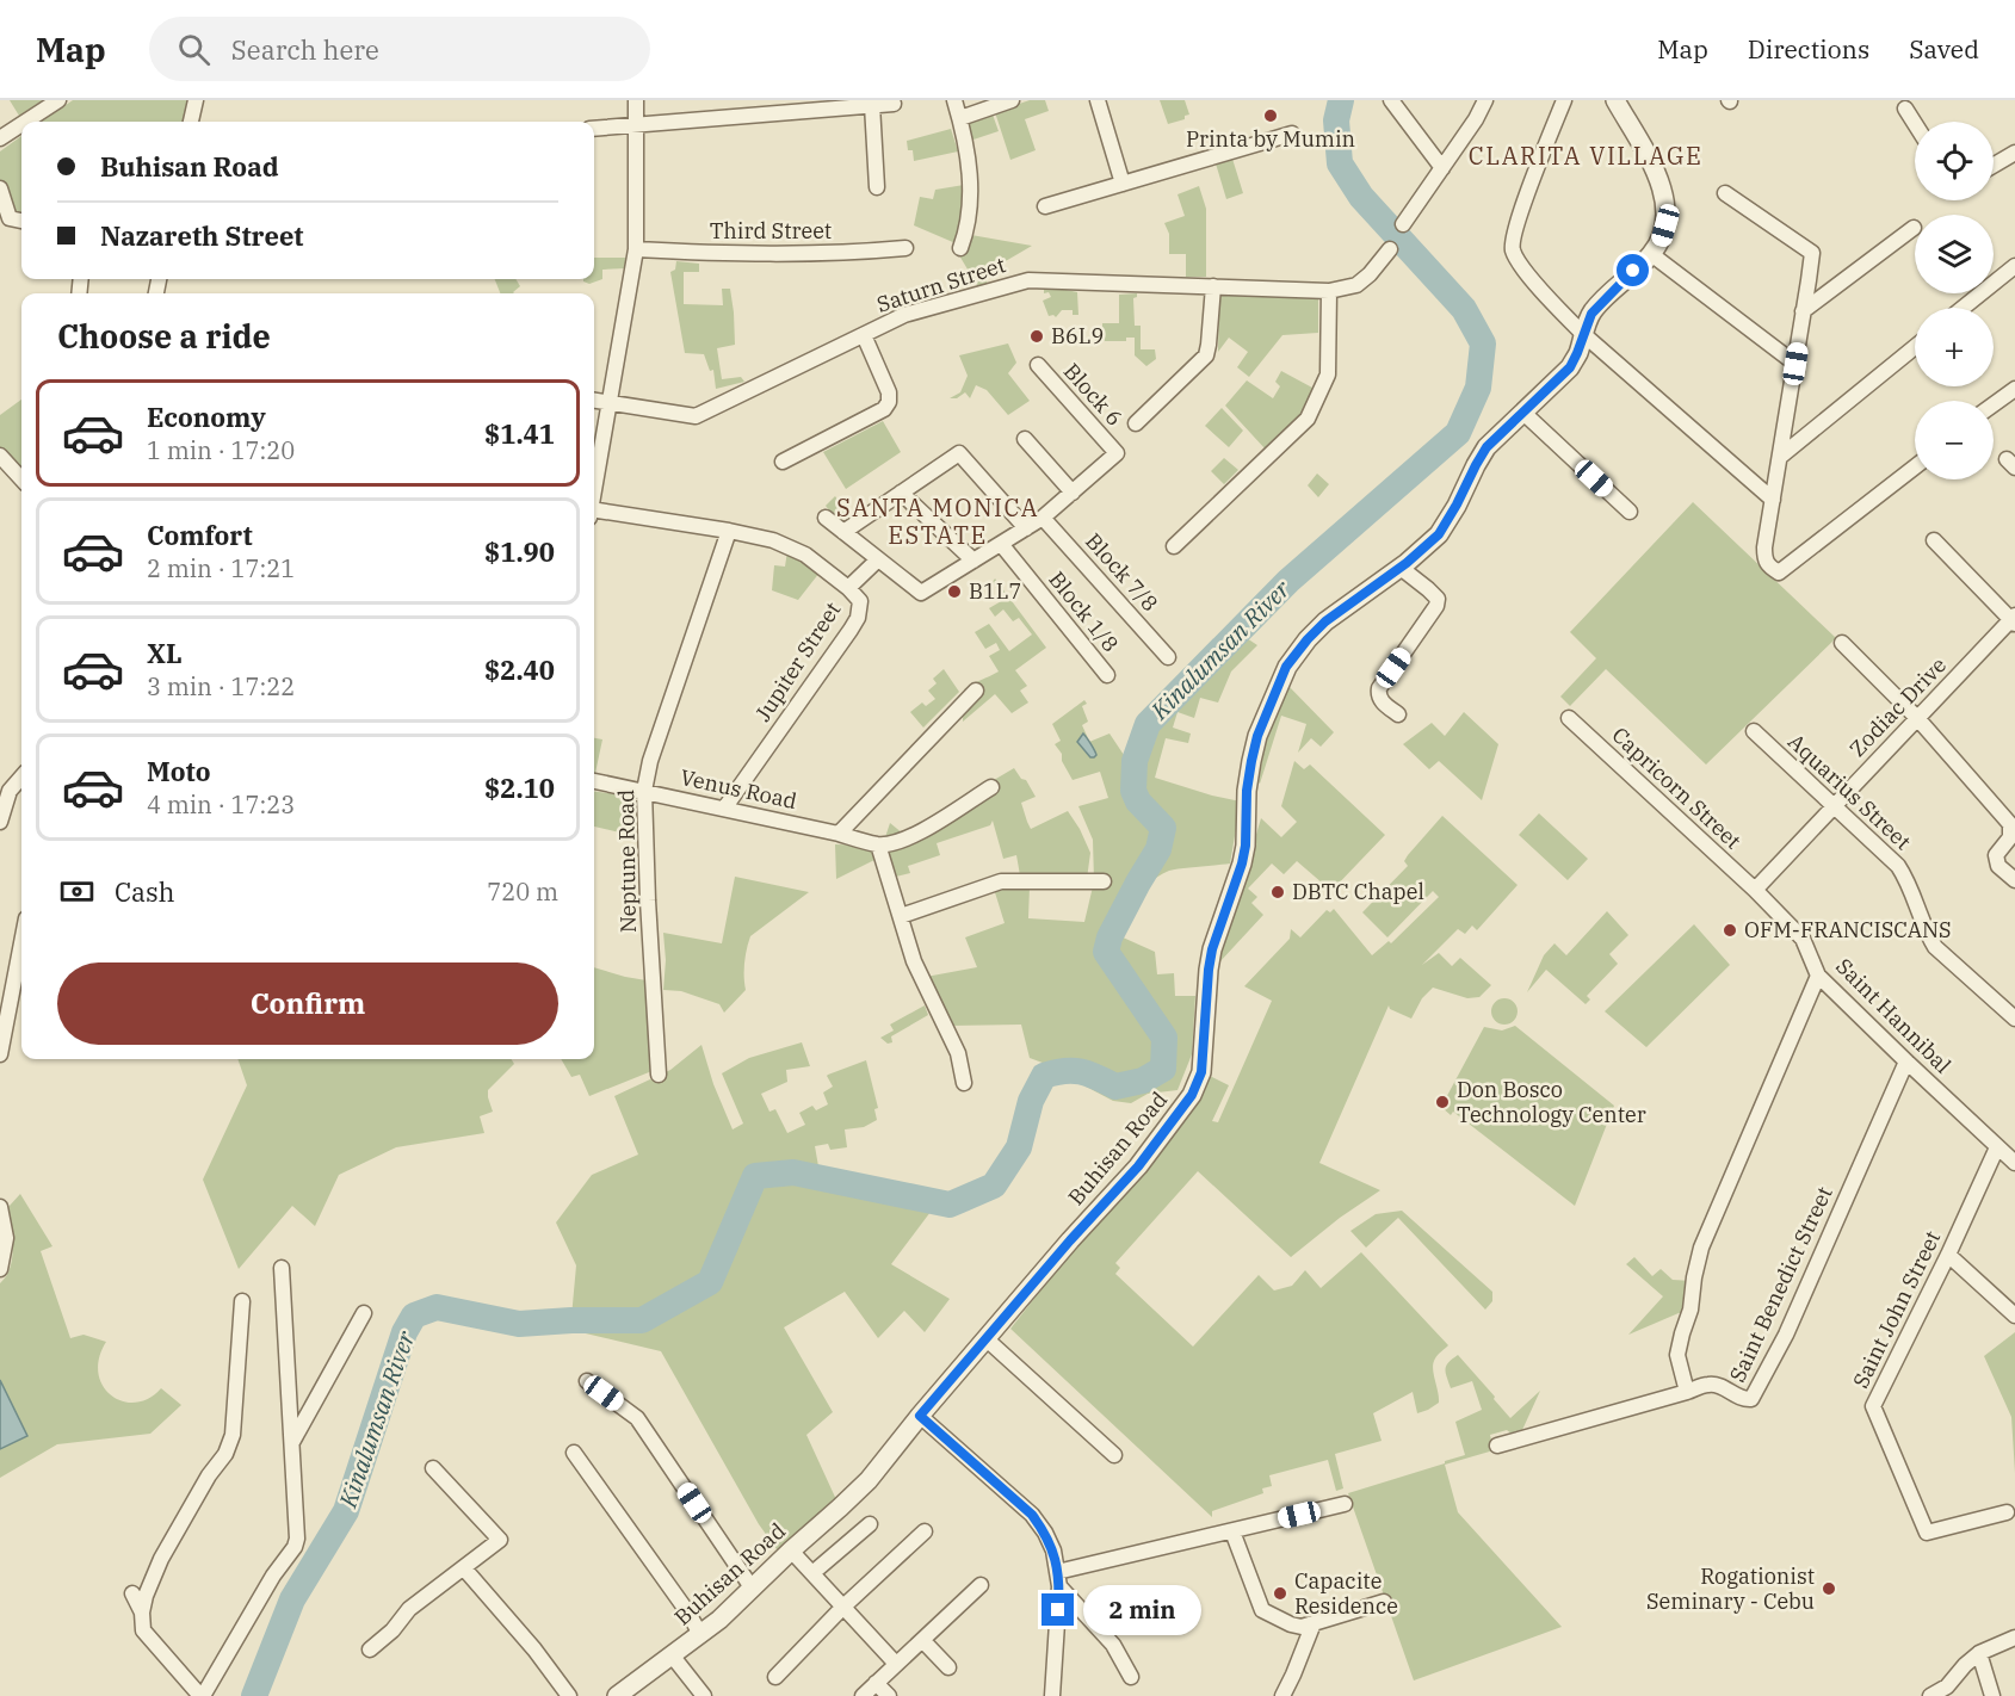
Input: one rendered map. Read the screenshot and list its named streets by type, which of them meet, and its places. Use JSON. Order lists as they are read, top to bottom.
{
  "streets": {
    "street": [
      "Third Street",
      "Saturn Street",
      "Block 6",
      "Block 7/8",
      "Block 1/8",
      "Jupiter Street",
      "Zodiac Drive",
      "Capricorn Street",
      "Venus Road",
      "Aquarius Street",
      "Neptune Road",
      "Saint Hannibal",
      "Buhisan Road",
      "Saint Benedict Street",
      "Saint John Street"
    ]
  },
  "crossings": [
    ["Jupiter Street", "Venus Road"],
    ["Jupiter Street", "Neptune Road"],
    ["Zodiac Drive", "Capricorn Street"],
    ["Zodiac Drive", "Aquarius Street"],
    ["Zodiac Drive", "Saint Hannibal"],
    ["Capricorn Street", "Saint Hannibal"],
    ["Venus Road", "Neptune Road"],
    ["Saint Hannibal", "Saint Benedict Street"],
    ["Saint Hannibal", "Saint John Street"]
  ],
  "districts": ["CLARITA VILLAGE", "SANTA MONICA ESTATE"],
  "water": ["Kinalumsan River"],
  "places": [
    "Printa by Mumin",
    "B6L9",
    "B1L7",
    "DBTC Chapel",
    "OFM-FRANCISCANS",
    "Don Bosco Technology Center",
    "Rogationist Seminary - Cebu",
    "Capacite Residence"
  ],
  "page": {
    "header": "Map",
    "search": "Search here",
    "nav": ["Map", "Directions", "Saved"],
    "map_buttons": ["+", "−"],
    "banner": ["Buhisan Road", "Nazareth Street"],
    "heading": "Choose a ride",
    "list": [
      {
        "name": "Economy",
        "note": "1 min · 17:20",
        "value": "$1.41"
      },
      {
        "name": "Comfort",
        "note": "2 min · 17:21",
        "value": "$1.90"
      },
      {
        "name": "XL",
        "note": "3 min · 17:22",
        "value": "$2.40"
      },
      {
        "name": "Moto",
        "note": "4 min · 17:23",
        "value": "$2.10"
      }
    ],
    "pay": ["Cash", "720 m"],
    "buttons": "Confirm",
    "bubble": "2 min"
  }
}
